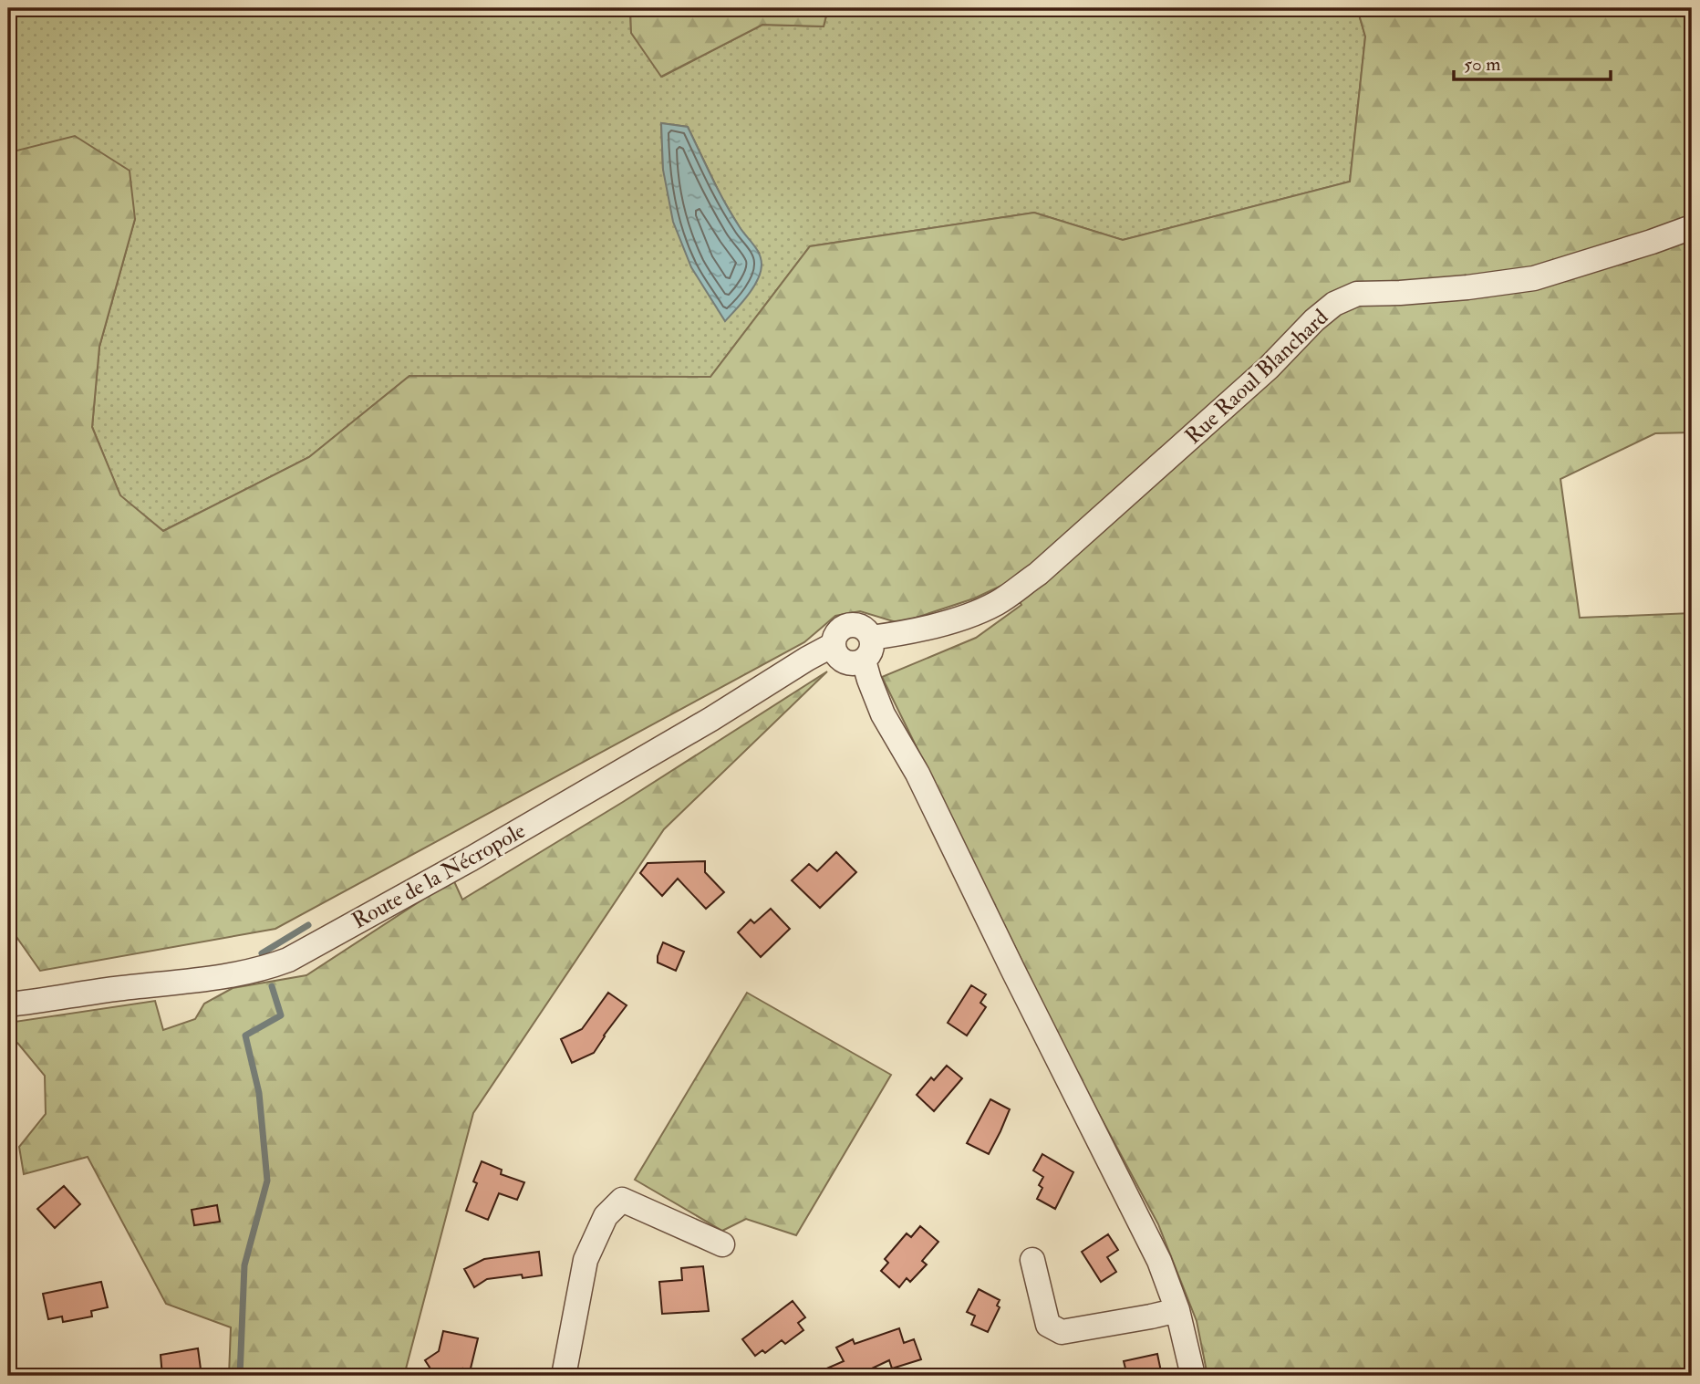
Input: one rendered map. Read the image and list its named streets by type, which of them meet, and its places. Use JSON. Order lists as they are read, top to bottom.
{
  "streets": {
    "street": ["Rue Raoul Blanchard", "Route de la Nécropole"]
  },
  "crossings": [
    ["Rue Raoul Blanchard", "Route de la Nécropole"]
  ],
  "scale_bar": "50 m"
}
